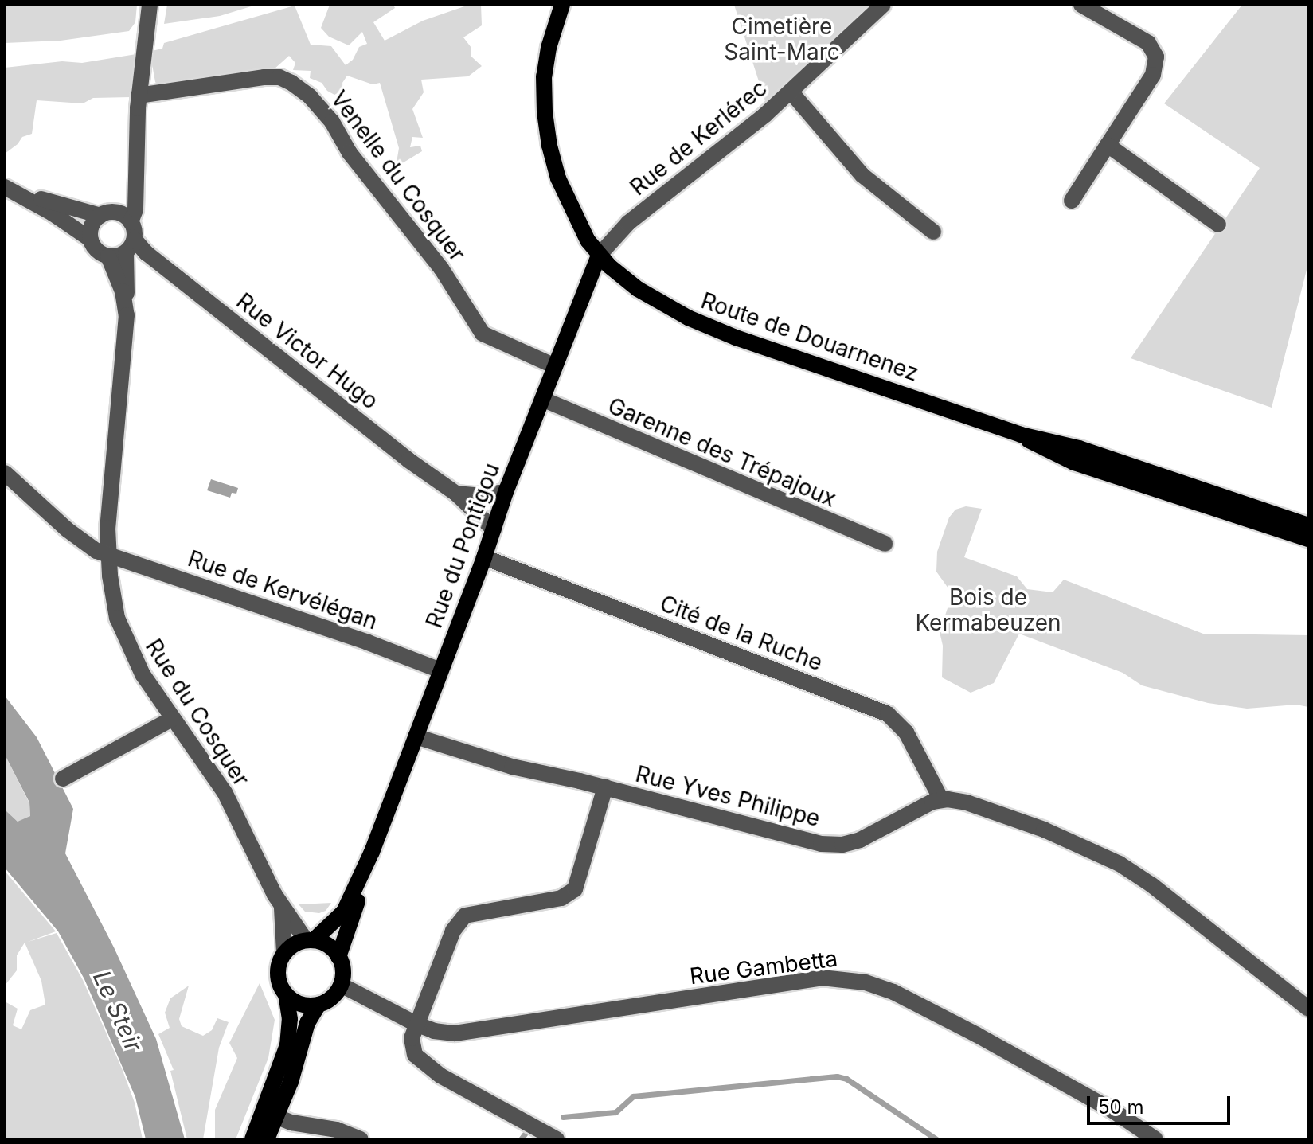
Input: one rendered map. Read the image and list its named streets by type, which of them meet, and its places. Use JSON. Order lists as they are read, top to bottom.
{
  "streets": {
    "main road": ["Route de Douarnenez", "Rue du Pontigou"],
    "street": [
      "Rue de Kerlérec",
      "Venelle du Cosquer",
      "Rue Victor Hugo",
      "Garenne des Trépajoux",
      "Rue de Kervélégan",
      "Cité de la Ruche",
      "Rue du Cosquer",
      "Rue Yves Philippe",
      "Rue Gambetta"
    ]
  },
  "crossings": [
    ["Rue de Kerlérec", "Route de Douarnenez"],
    ["Rue de Kerlérec", "Rue du Pontigou"],
    ["Venelle du Cosquer", "Rue du Pontigou"],
    ["Route de Douarnenez", "Rue du Pontigou"],
    ["Rue Victor Hugo", "Rue du Pontigou"],
    ["Rue Victor Hugo", "Rue du Cosquer"],
    ["Garenne des Trépajoux", "Rue du Pontigou"],
    ["Rue du Pontigou", "Rue de Kervélégan"],
    ["Rue du Pontigou", "Cité de la Ruche"],
    ["Rue du Pontigou", "Rue du Cosquer"],
    ["Rue du Pontigou", "Rue Yves Philippe"],
    ["Rue du Pontigou", "Rue Gambetta"],
    ["Rue de Kervélégan", "Rue du Cosquer"],
    ["Cité de la Ruche", "Rue Yves Philippe"],
    ["Rue du Cosquer", "Rue Gambetta"]
  ],
  "water": ["Le Steir"],
  "parks": ["Cimetière Saint-Marc", "Bois de Kermabeuzen"],
  "scale_bar": "50 m"
}
